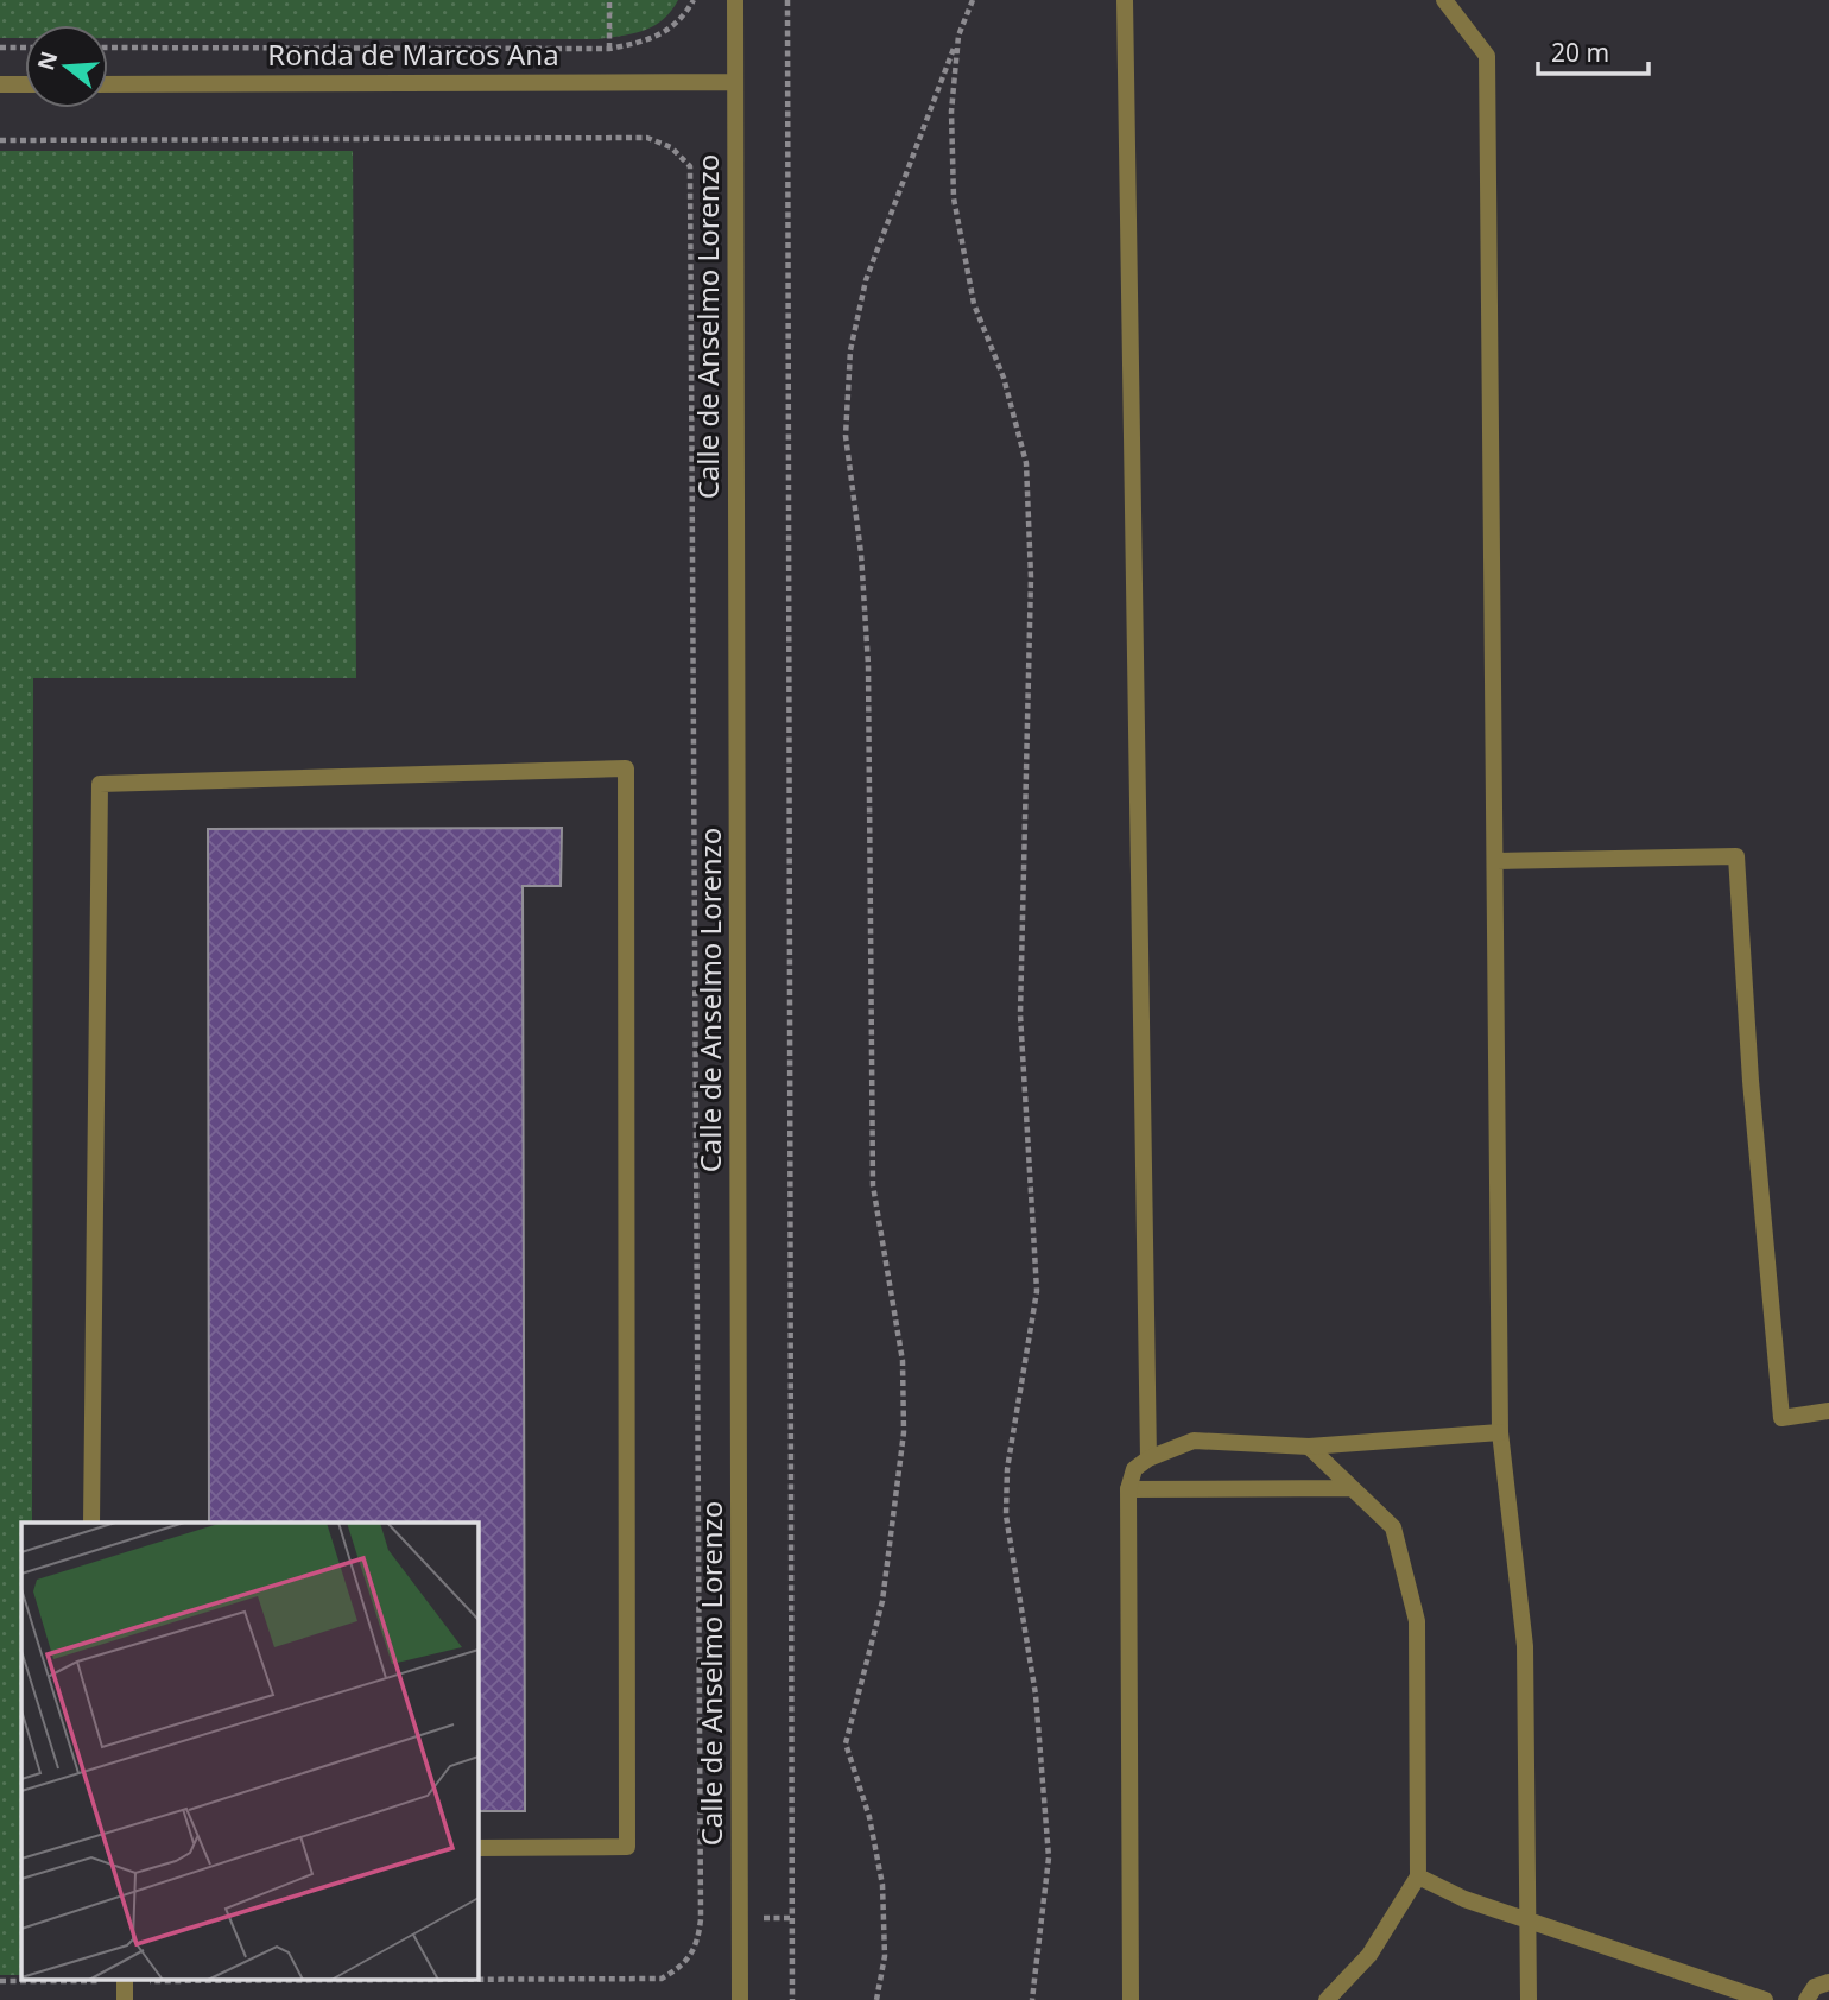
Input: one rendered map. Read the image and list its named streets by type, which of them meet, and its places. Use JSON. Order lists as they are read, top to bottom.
{
  "streets": {
    "street": ["Ronda de Marcos Ana", "Calle de Anselmo Lorenzo"]
  },
  "crossings": [
    ["Ronda de Marcos Ana", "Calle de Anselmo Lorenzo"]
  ],
  "scale_bar": "20 m",
  "north": "left"
}
